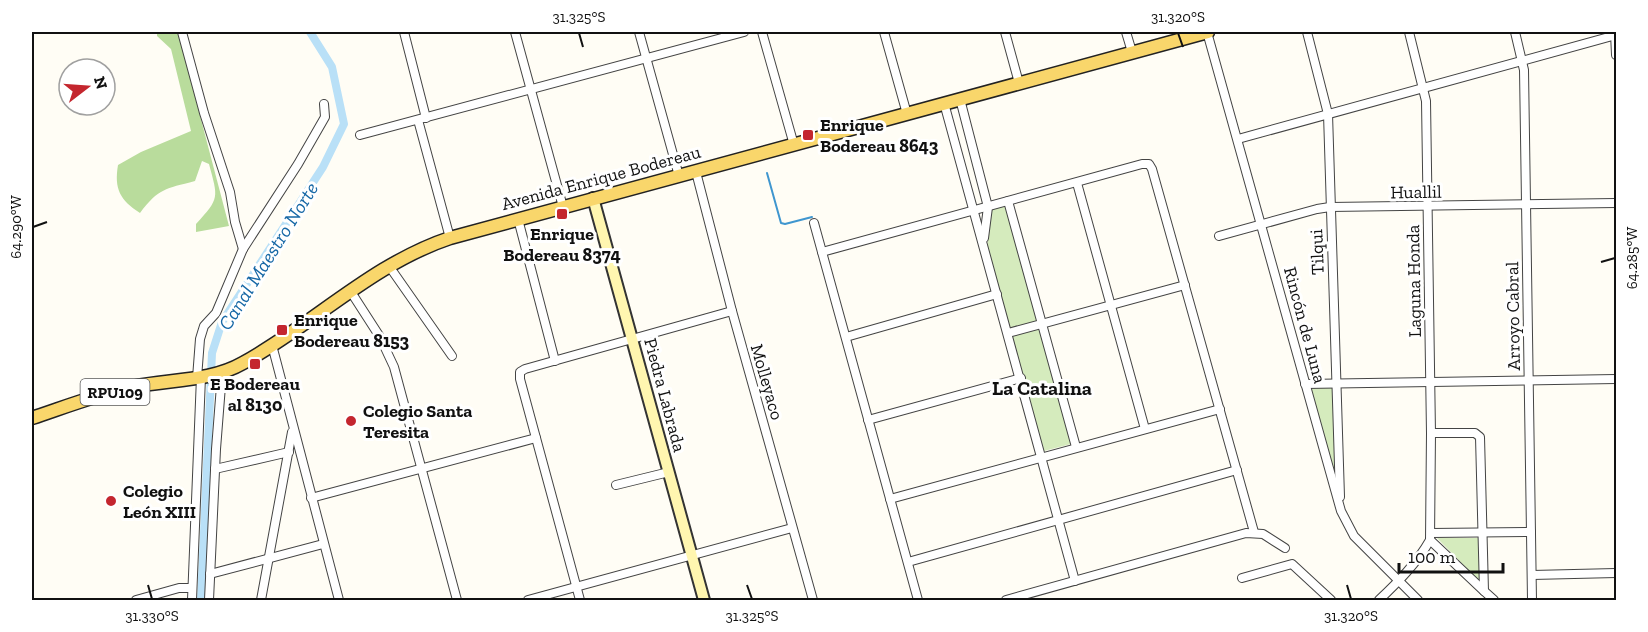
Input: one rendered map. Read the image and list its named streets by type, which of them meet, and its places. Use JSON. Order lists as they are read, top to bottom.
{
  "streets": {
    "main road": ["Avenida Enrique Bodereau", "RPU109", "Piedra Labrada"],
    "street": [
      "Huallil",
      "Tilqui",
      "Laguna Honda",
      "Arroyo Cabral",
      "Rincón de Luna",
      "Molleyaco"
    ]
  },
  "crossings": [
    ["Avenida Enrique Bodereau", "Rincón de Luna"],
    ["Avenida Enrique Bodereau", "Molleyaco"],
    ["Avenida Enrique Bodereau", "Piedra Labrada"],
    ["Huallil", "Tilqui"],
    ["Huallil", "Laguna Honda"],
    ["Huallil", "Arroyo Cabral"],
    ["Huallil", "Rincón de Luna"],
    ["Tilqui", "Rincón de Luna"]
  ],
  "districts": ["La Catalina"],
  "water": ["Canal Maestro Norte"],
  "places": {
    "transit": [
      "Enrique Bodereau 8643",
      "Enrique Bodereau 8374",
      "Enrique Bodereau 8153",
      "E Bodereau al 8130"
    ],
    "other": ["Colegio Santa Teresita", "Colegio León XIII"]
  },
  "scale_bar": "100 m",
  "north": "right",
  "coordinates": [
    "31.325°S",
    "31.320°S",
    "64.290°W",
    "64.285°W",
    "31.330°S"
  ]
}
